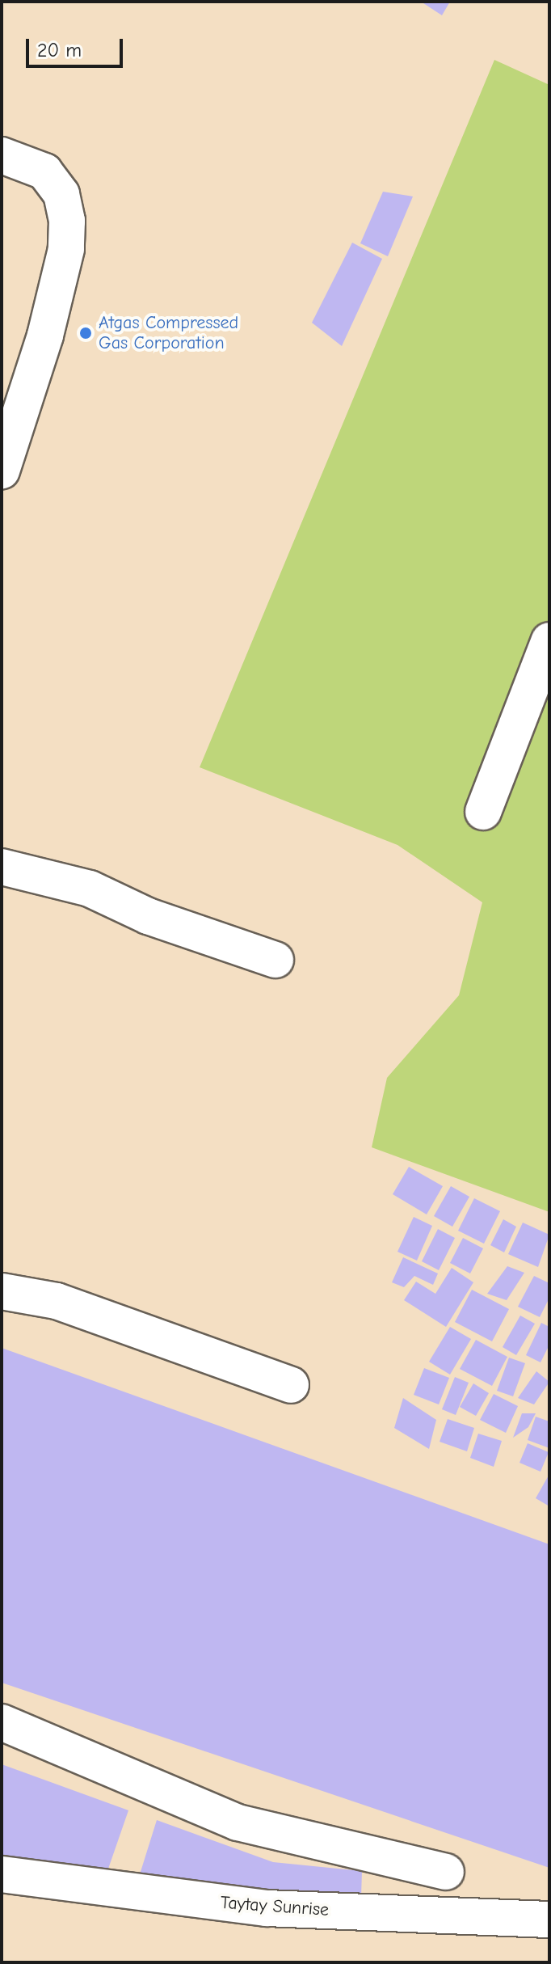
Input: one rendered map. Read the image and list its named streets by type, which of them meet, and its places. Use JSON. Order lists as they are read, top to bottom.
{
  "streets": {
    "street": ["Taytay Sunrise"]
  },
  "places": ["Atgas Compressed Gas Corporation"],
  "scale_bar": "20 m"
}
